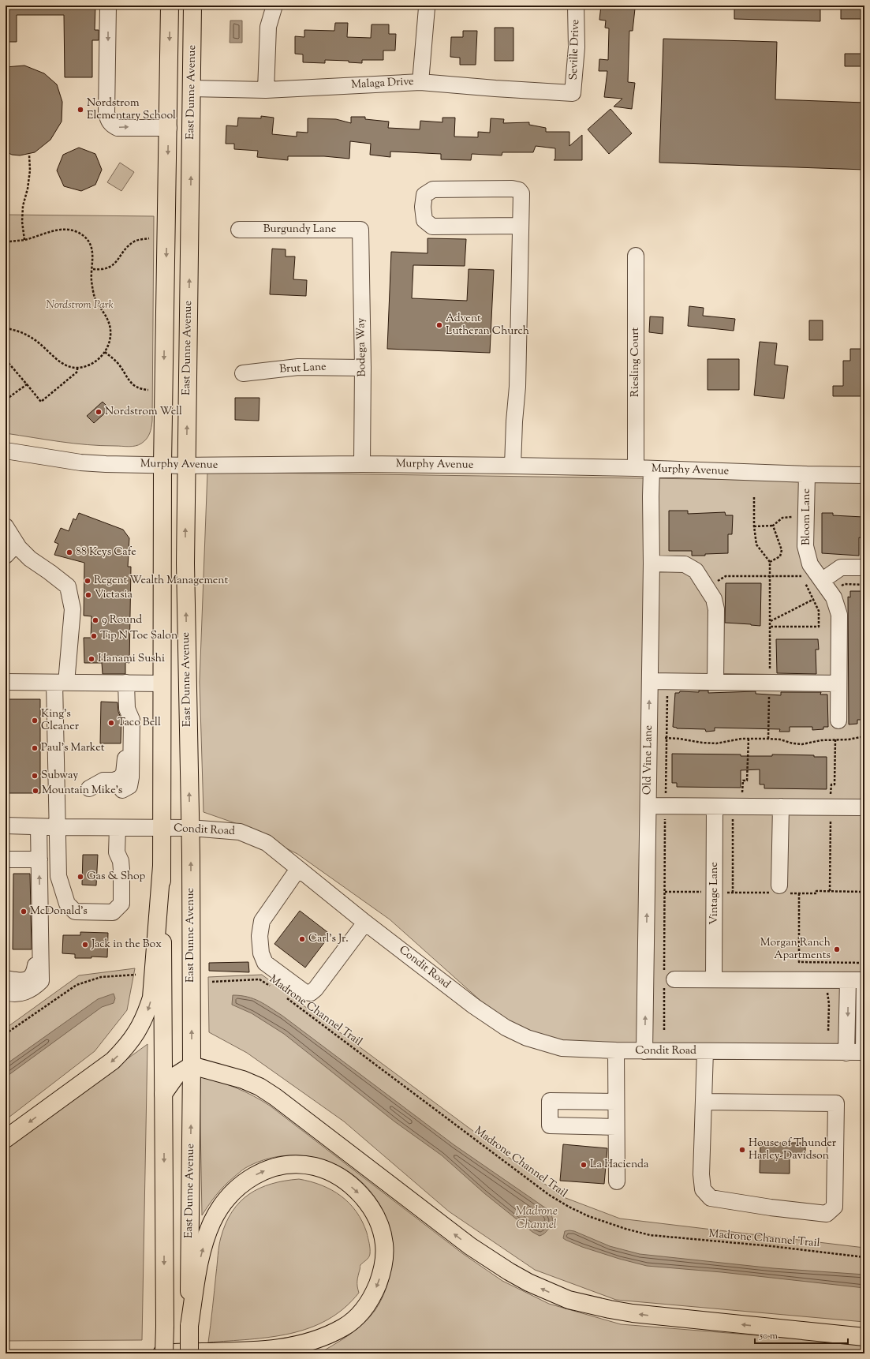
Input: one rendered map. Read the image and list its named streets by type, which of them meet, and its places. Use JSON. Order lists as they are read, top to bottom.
{
  "streets": {
    "main road": ["East Dunne Avenue"],
    "street": [
      "Seville Drive",
      "Malaga Drive",
      "Burgundy Lane",
      "Bodega Way",
      "Riesling Court",
      "Brut Lane",
      "Murphy Avenue",
      "Bloom Lane",
      "Old Vine Lane",
      "Condit Road",
      "Vintage Lane"
    ],
    "path": ["Madrone Channel Trail"]
  },
  "crossings": [
    ["Seville Drive", "Malaga Drive"],
    ["Malaga Drive", "East Dunne Avenue"],
    ["East Dunne Avenue", "Murphy Avenue"],
    ["East Dunne Avenue", "Condit Road"],
    ["Burgundy Lane", "Bodega Way"],
    ["Bodega Way", "Brut Lane"],
    ["Bodega Way", "Murphy Avenue"],
    ["Riesling Court", "Murphy Avenue"],
    ["Murphy Avenue", "Bloom Lane"],
    ["Murphy Avenue", "Old Vine Lane"],
    ["Old Vine Lane", "Condit Road"]
  ],
  "one_way": ["Old Vine Lane"],
  "water": ["Madrone Channel"],
  "parks": ["Nordstrom Park"],
  "places": [
    "Nordstrom Elementary School",
    "Advent Lutheran Church",
    "Nordstrom Well",
    "88 Keys Cafe",
    "Regent Wealth Management",
    "Vietasia",
    "9 Round",
    "Tip N Toe Salon",
    "Hanami Sushi",
    "King's Cleaner",
    "Taco Bell",
    "Paul's Market",
    "Subway",
    "Mountain Mike's",
    "Gas & Shop",
    "McDonald's",
    "Carl's Jr.",
    "Jack in the Box",
    "Morgan Ranch Apartments",
    "House of Thunder Harley-Davidson",
    "La Hacienda"
  ],
  "scale_bar": "50 m"
}
